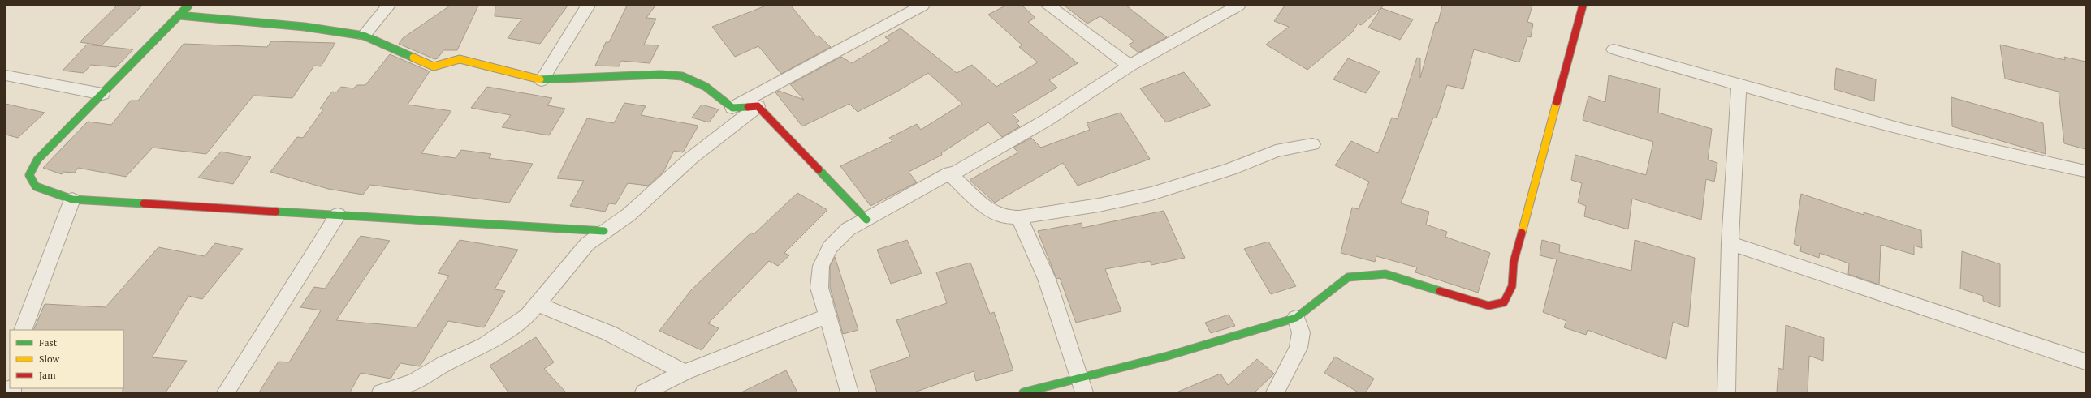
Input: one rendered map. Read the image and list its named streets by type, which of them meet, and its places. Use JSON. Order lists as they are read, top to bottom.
{
  "legend": ["Fast", "Slow", "Jam"]
}
